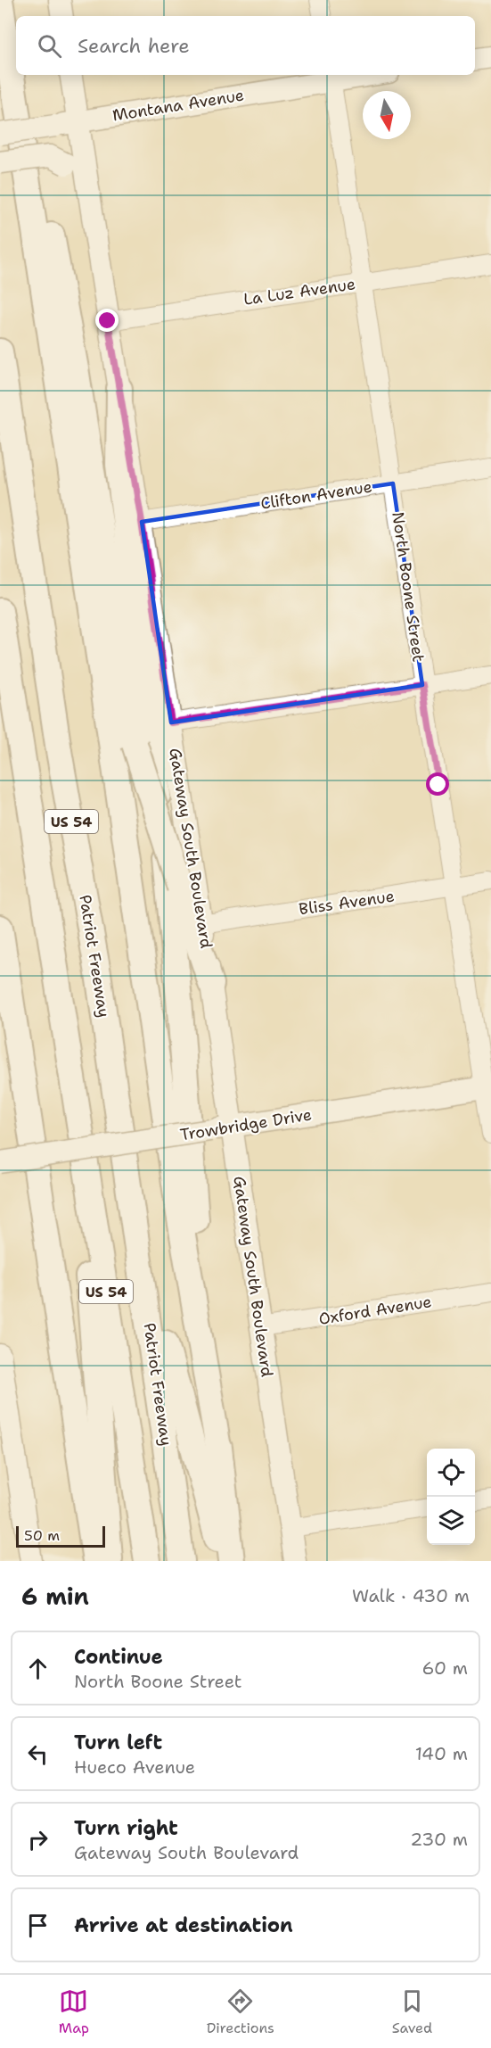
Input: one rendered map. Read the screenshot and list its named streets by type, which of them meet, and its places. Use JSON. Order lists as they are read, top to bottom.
{
  "streets": {
    "highway": ["US 54", "Patriot Freeway"],
    "main road": ["Montana Avenue", "Gateway South Boulevard", "Trowbridge Drive"],
    "street": [
      "La Luz Avenue",
      "Clifton Avenue",
      "North Boone Street",
      "Bliss Avenue",
      "Oxford Avenue"
    ]
  },
  "crossings": [
    ["Montana Avenue", "North Boone Street"],
    ["Montana Avenue", "Gateway South Boulevard"],
    ["La Luz Avenue", "North Boone Street"],
    ["La Luz Avenue", "Gateway South Boulevard"],
    ["Clifton Avenue", "North Boone Street"],
    ["Clifton Avenue", "Gateway South Boulevard"],
    ["North Boone Street", "Bliss Avenue"],
    ["North Boone Street", "Trowbridge Drive"],
    ["Gateway South Boulevard", "Bliss Avenue"],
    ["Gateway South Boulevard", "Trowbridge Drive"],
    ["Gateway South Boulevard", "Oxford Avenue"]
  ],
  "scale_bar": "50 m",
  "north": "bottom",
  "page": {
    "search": "Search here",
    "scale": "50 m",
    "heading": ["6 min", "Walk · 430 m"],
    "list": [
      ["Continue", "North Boone Street", "60 m"],
      ["Turn left", "Hueco Avenue", "140 m"],
      ["Turn right", "Gateway South Boulevard", "230 m"],
      "Arrive at destination"
    ],
    "nav": ["Map", "Directions", "Saved"]
  }
}
